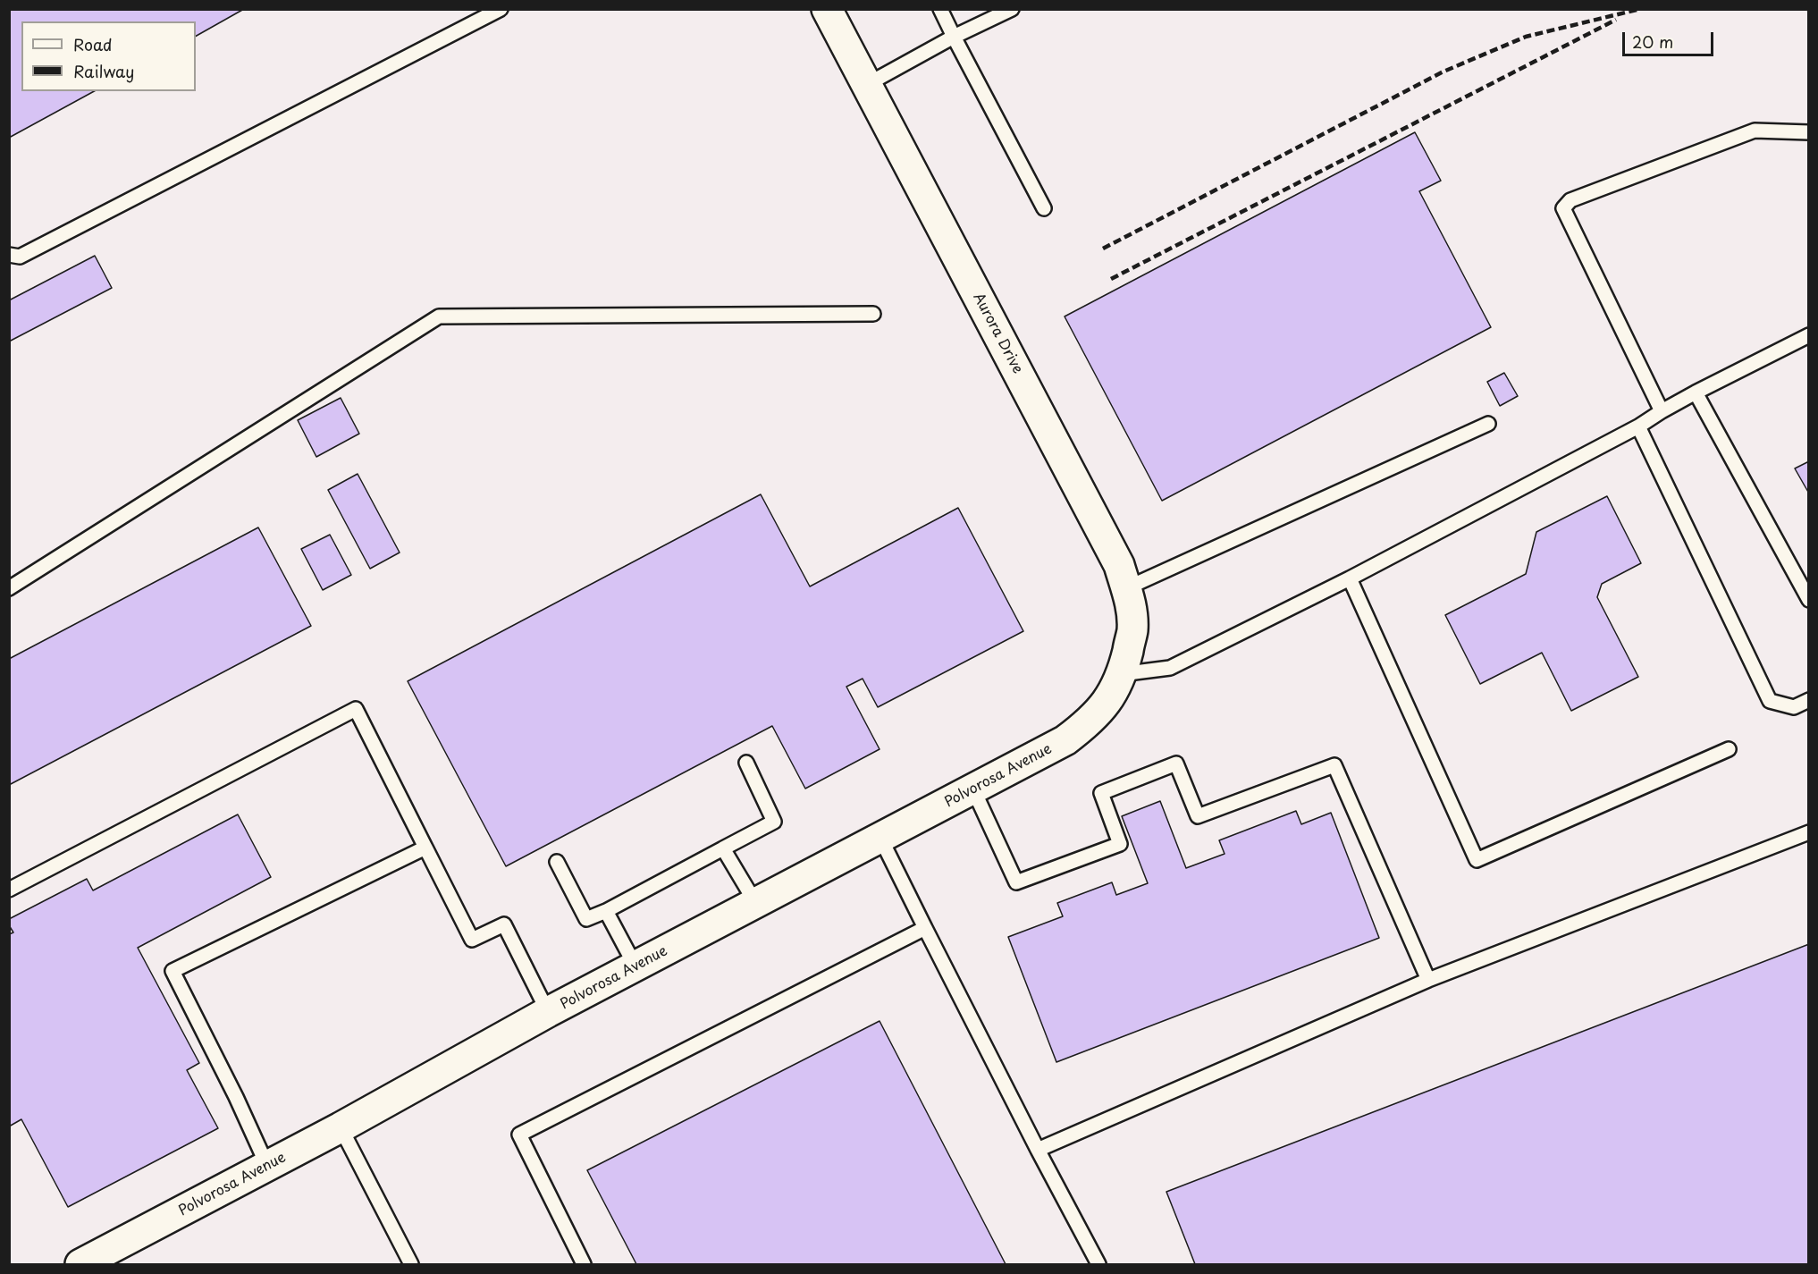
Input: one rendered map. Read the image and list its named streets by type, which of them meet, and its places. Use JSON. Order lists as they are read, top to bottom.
{
  "streets": {
    "street": ["Aurora Drive", "Polvorosa Avenue"]
  },
  "crossings": [
    ["Aurora Drive", "Polvorosa Avenue"]
  ],
  "legend": ["Road", "Railway"],
  "scale_bar": "20 m"
}
